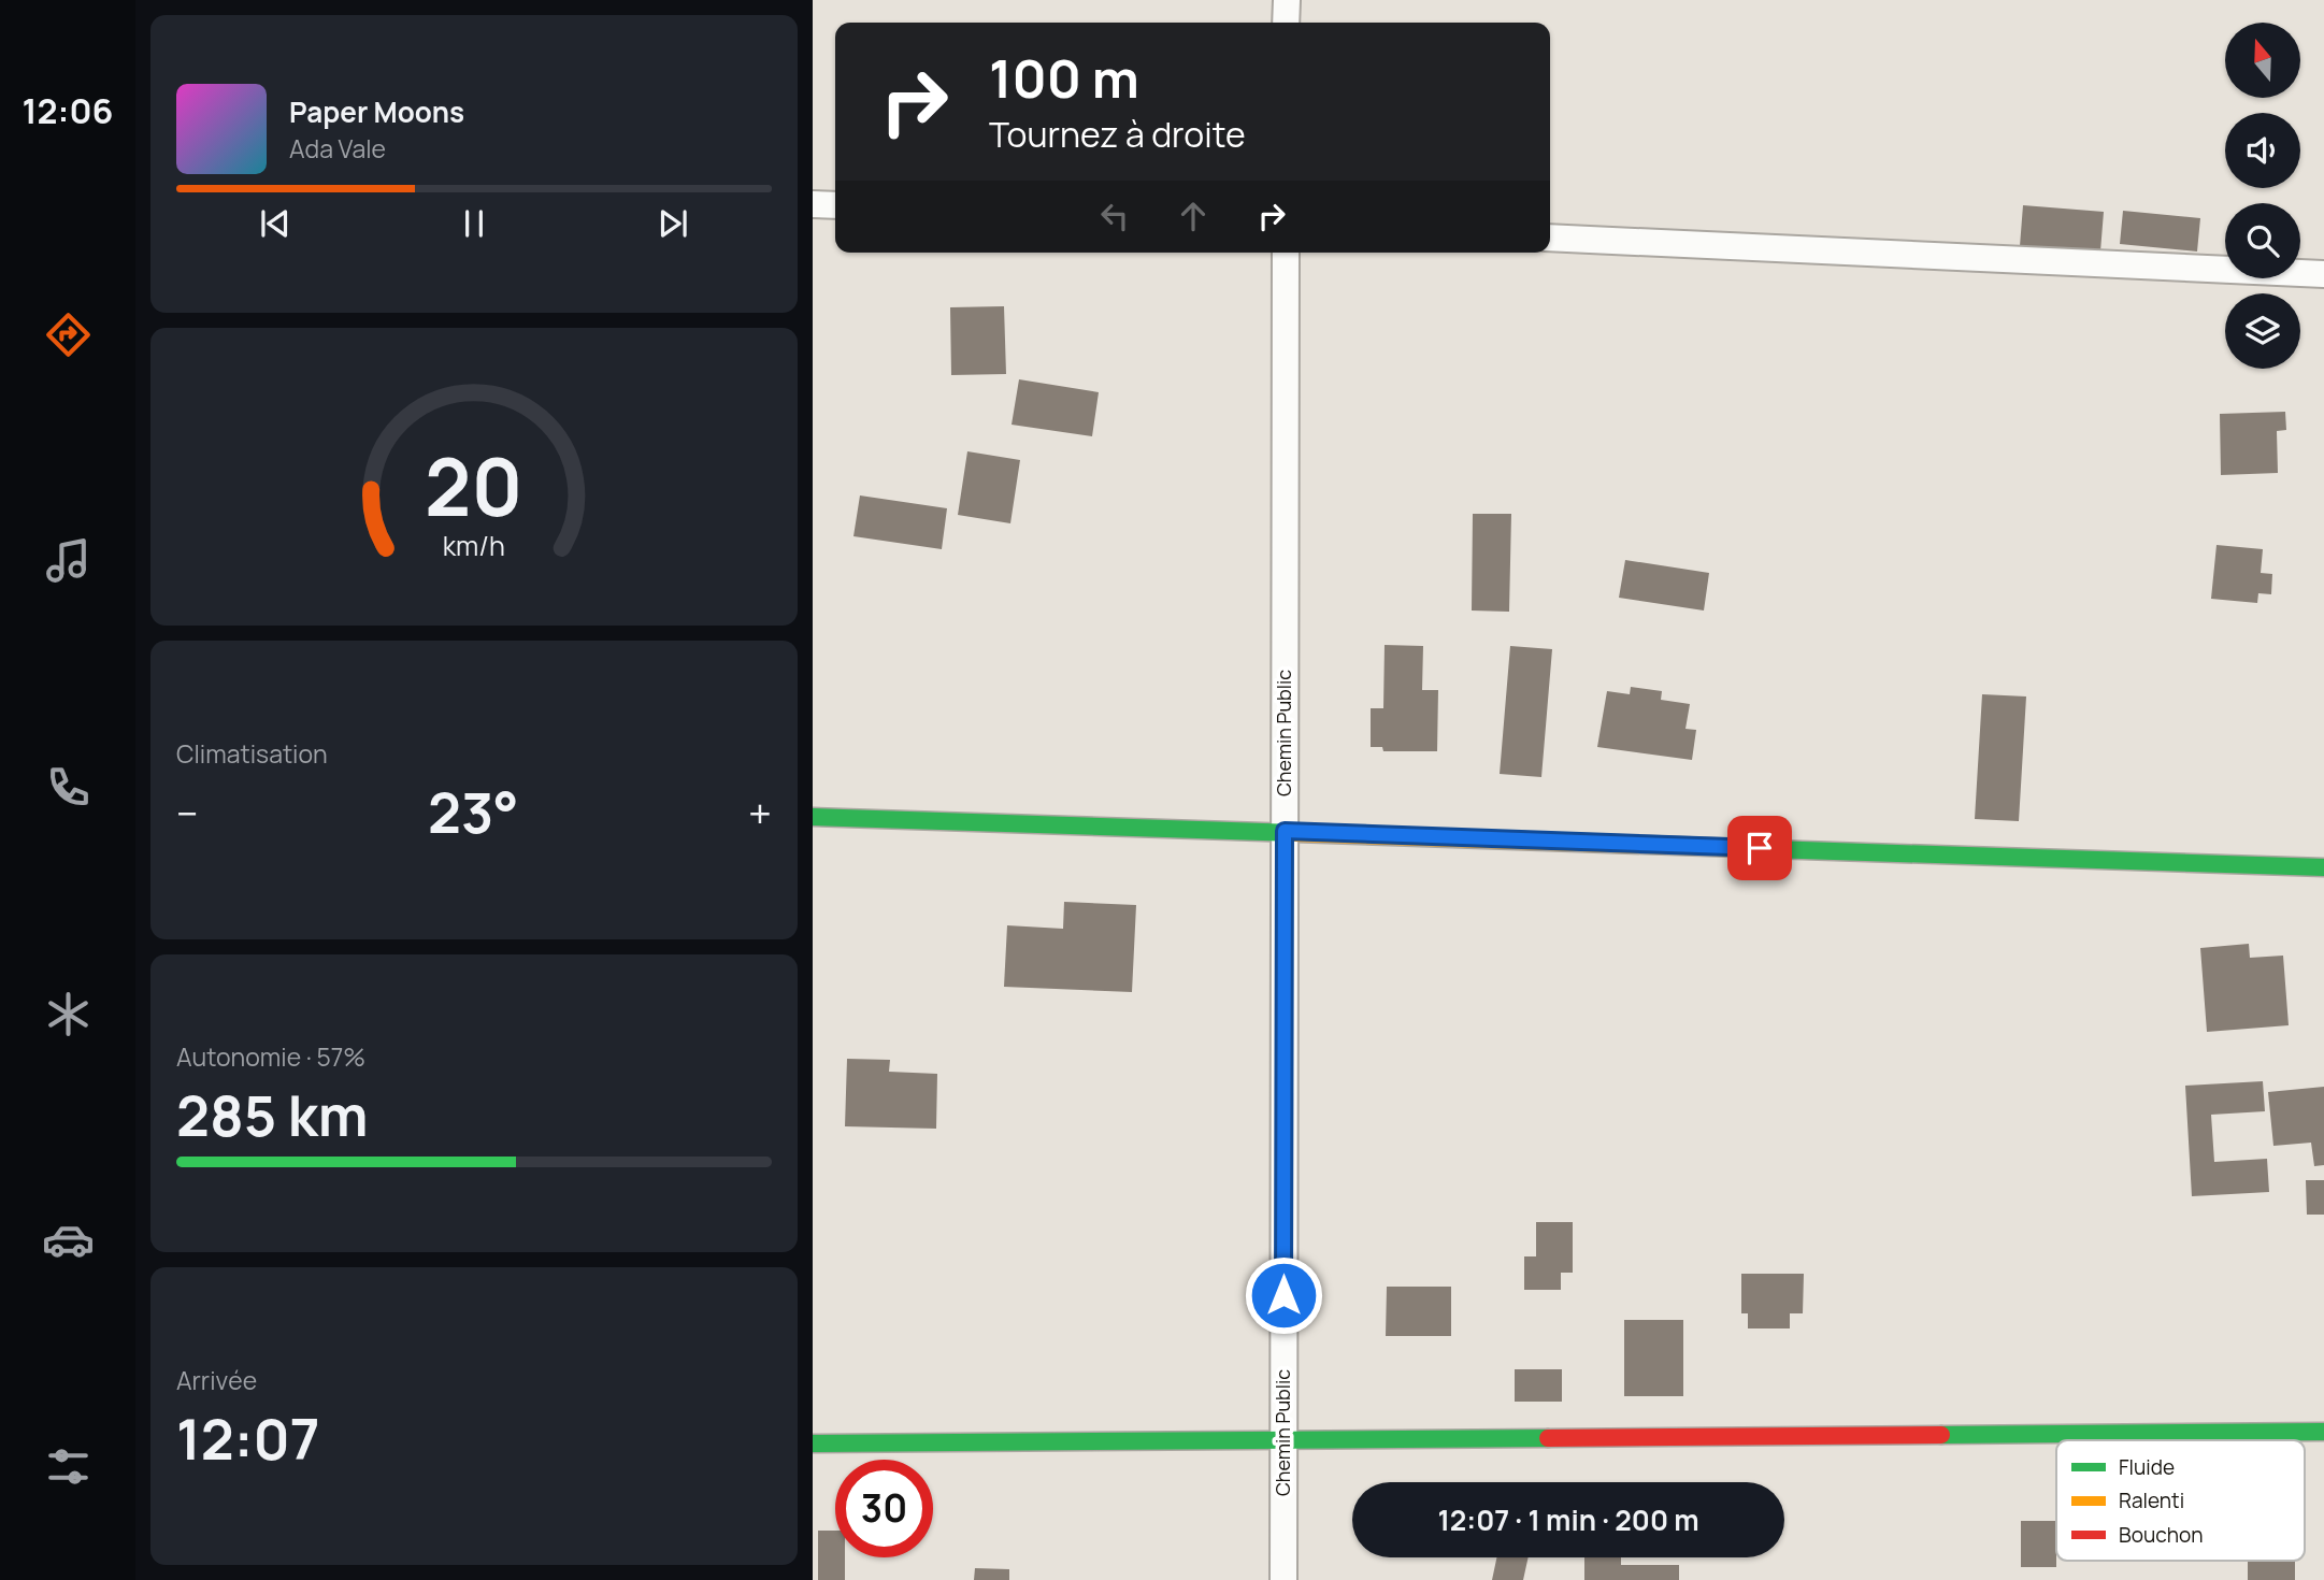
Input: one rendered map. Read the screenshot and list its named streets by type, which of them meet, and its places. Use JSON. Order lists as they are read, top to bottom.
{
  "streets": {
    "street": ["Chemin Public"]
  },
  "legend": ["Fluide", "Ralenti", "Bouchon"],
  "north": "top",
  "page": {
    "tabs": "12:06",
    "turn": ["100 m", "Tournez à droite"],
    "song": ["Paper Moons", "Ada Vale"],
    "tile": [
      "Climatisation",
      ["Autonomie · 57%", "285 km"],
      ["Arrivée", "12:07"]
    ],
    "heat": ["−", "23°", "+"],
    "limit": "30",
    "trip": "12:07 · 1 min · 200 m",
    "gauge": ["20", "km/h"]
  }
}
